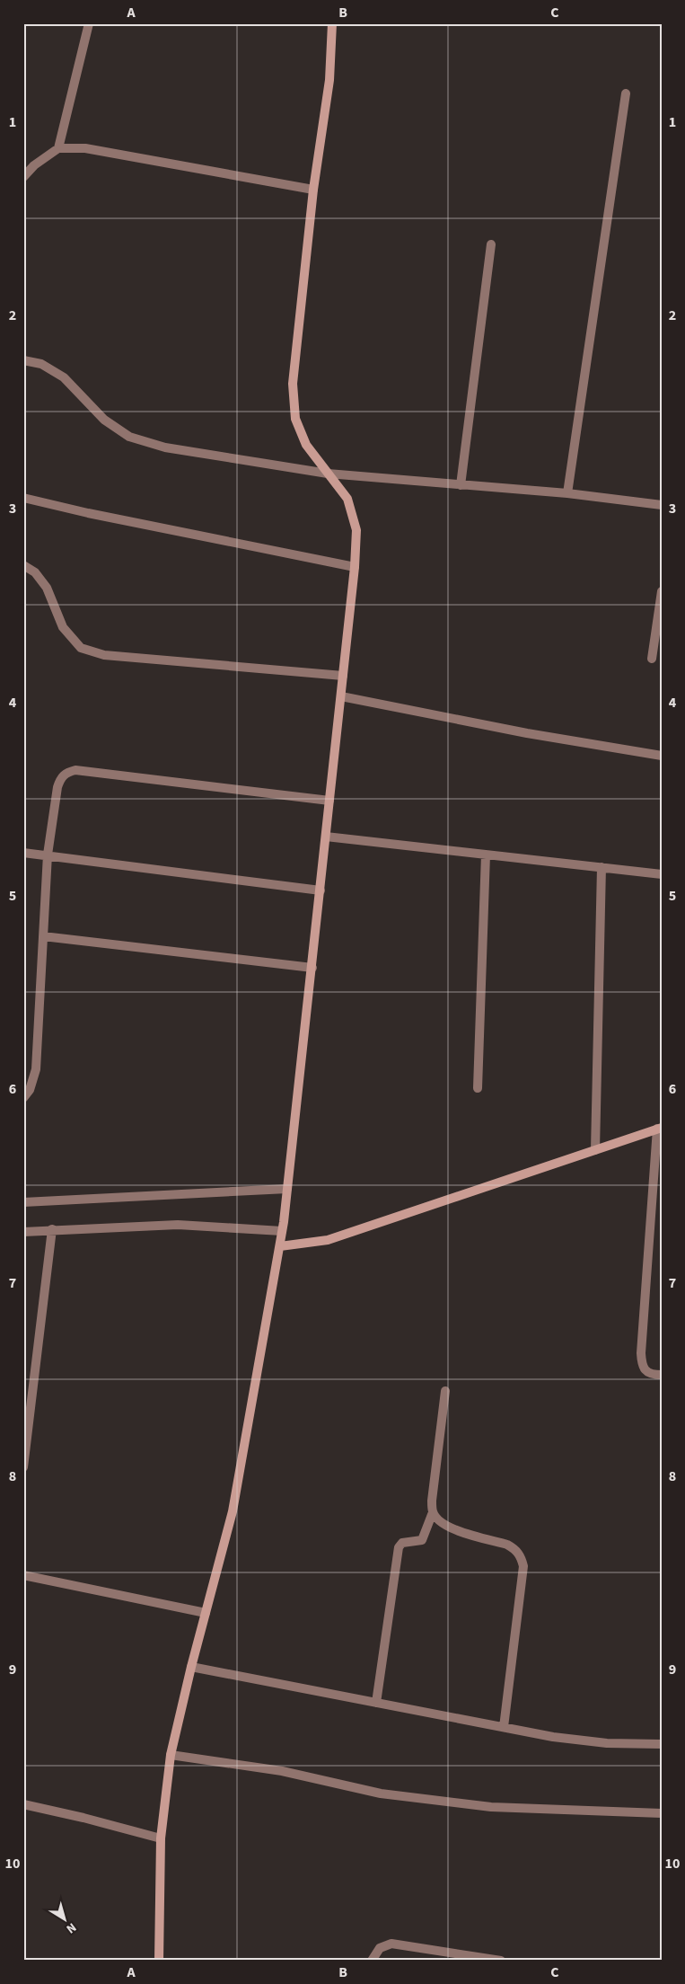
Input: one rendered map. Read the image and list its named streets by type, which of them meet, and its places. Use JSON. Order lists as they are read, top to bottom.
{
  "north": "bottom right",
  "grid": {
    "columns": ["A", "B", "C"],
    "rows": [
      "1",
      "2",
      "3",
      "4",
      "5",
      "6",
      "7",
      "8",
      "9",
      "10"
    ]
  }
}
